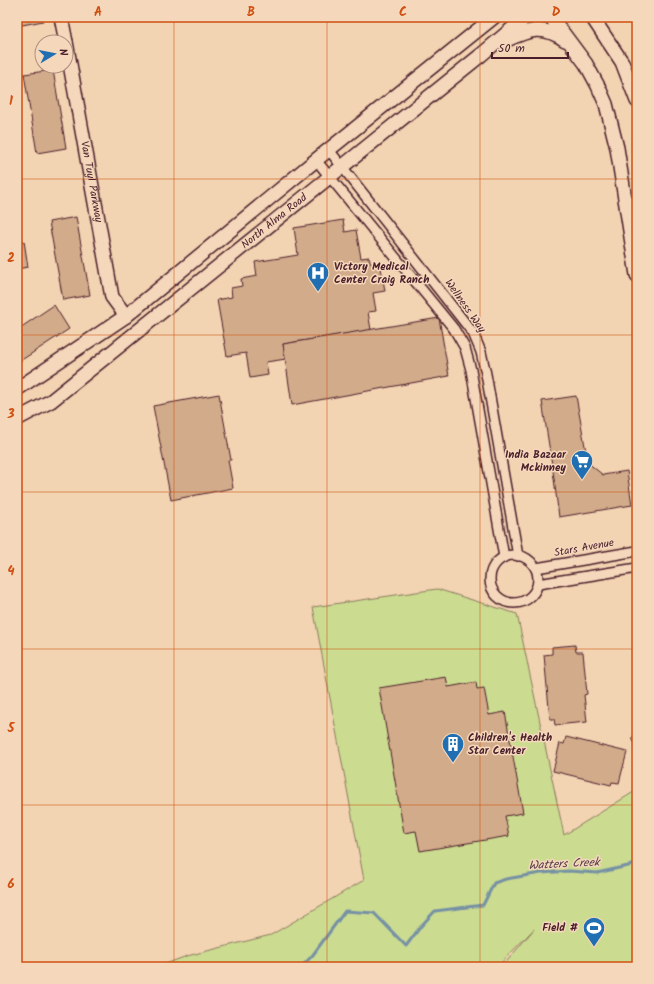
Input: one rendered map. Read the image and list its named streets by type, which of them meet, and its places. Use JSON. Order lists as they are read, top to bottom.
{
  "streets": {
    "main road": ["Van Tuyl Parkway", "North Alma Road"],
    "street": ["Wellness Way", "Stars Avenue"]
  },
  "crossings": [
    ["Van Tuyl Parkway", "North Alma Road"],
    ["North Alma Road", "Wellness Way"],
    ["Wellness Way", "Stars Avenue"]
  ],
  "water": ["Watters Creek"],
  "places": {
    "hospital": ["Victory Medical Center Craig Ranch"],
    "supermarket": ["India Bazaar Mckinney"],
    "building": ["Children's Health Star Center"],
    "sports": ["Field #"]
  },
  "scale_bar": "50 m",
  "north": "right",
  "grid": {
    "columns": [
      "A",
      "B",
      "C",
      "D"
    ],
    "rows": [
      "1",
      "2",
      "3",
      "4",
      "5",
      "6"
    ]
  }
}
